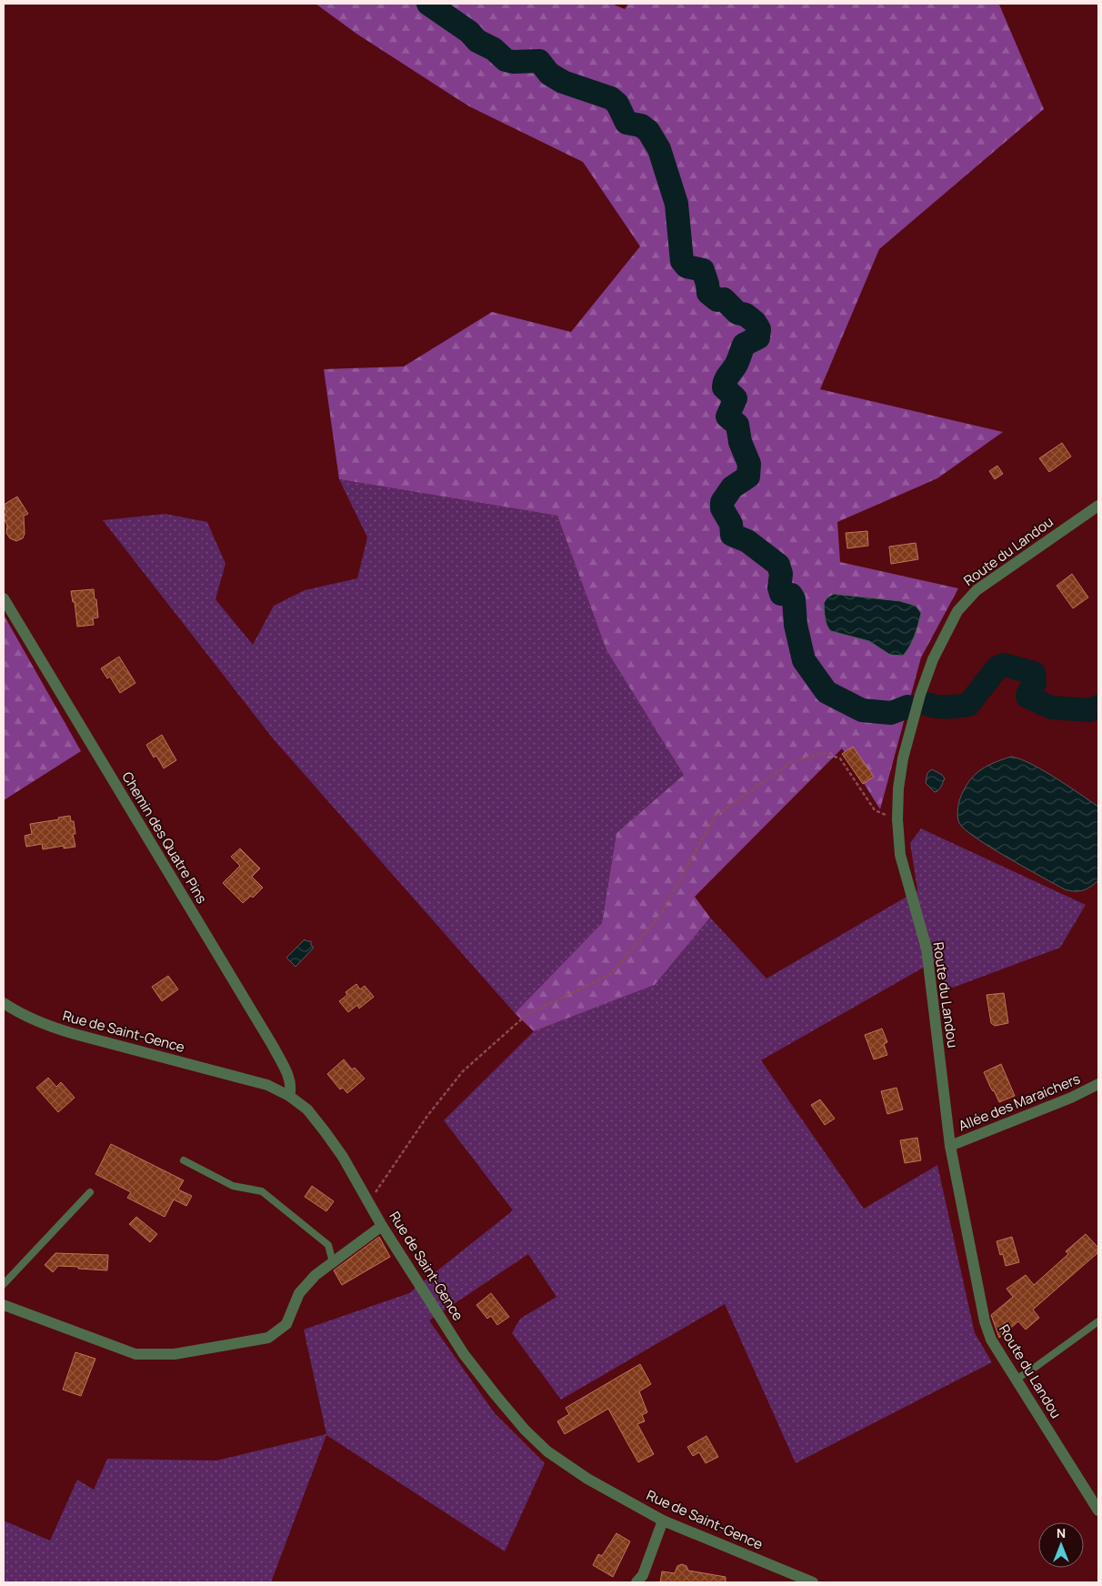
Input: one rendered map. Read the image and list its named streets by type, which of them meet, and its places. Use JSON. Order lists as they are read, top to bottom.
{
  "streets": {
    "street": [
      "Route du Landou",
      "Chemin des Quatre Pins",
      "Rue de Saint-Gence",
      "Allée des Maraichers"
    ]
  },
  "crossings": [
    ["Route du Landou", "Allée des Maraichers"],
    ["Chemin des Quatre Pins", "Rue de Saint-Gence"]
  ],
  "north": "top"
}
